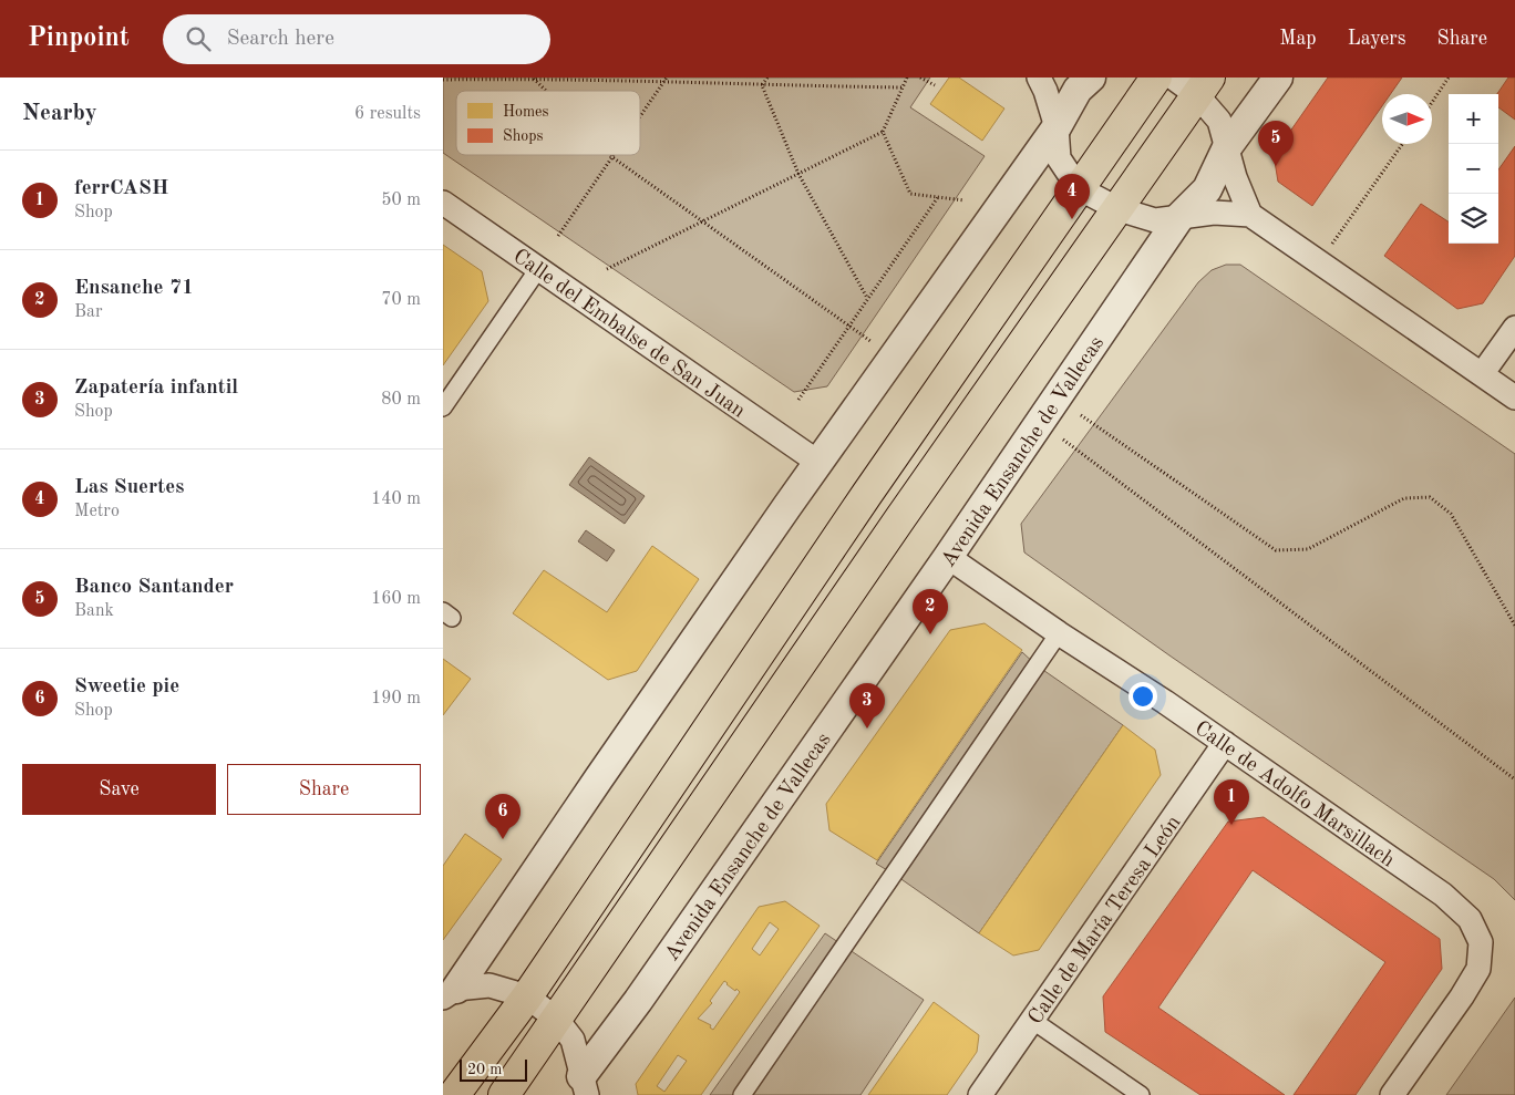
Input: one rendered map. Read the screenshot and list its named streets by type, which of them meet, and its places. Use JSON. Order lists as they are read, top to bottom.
{
  "streets": {
    "street": [
      "Calle del Embalse de San Juan",
      "Avenida Ensanche de Vallecas",
      "Calle de Adolfo Marsillach",
      "Calle de María Teresa León"
    ]
  },
  "crossings": [
    ["Avenida Ensanche de Vallecas", "Calle de Adolfo Marsillach"],
    ["Calle de Adolfo Marsillach", "Calle de María Teresa León"]
  ],
  "legend": ["Homes", "Shops"],
  "scale_bar": "20 m",
  "north": "right",
  "page": {
    "header": "Pinpoint",
    "search": "Search here",
    "nav": ["Map", "Layers", "Share"],
    "heading": ["Nearby", "6 results"],
    "map_buttons": ["+", "−"],
    "pins": [
      "5",
      "4",
      "2",
      "3",
      "1",
      "6"
    ],
    "list": [
      {
        "mark": "1",
        "name": "ferrCASH",
        "note": "Shop",
        "value": "50 m"
      },
      {
        "mark": "2",
        "name": "Ensanche 71",
        "note": "Bar",
        "value": "70 m"
      },
      {
        "mark": "3",
        "name": "Zapatería infantil",
        "note": "Shop",
        "value": "80 m"
      },
      {
        "mark": "4",
        "name": "Las Suertes",
        "note": "Metro",
        "value": "140 m"
      },
      {
        "mark": "5",
        "name": "Banco Santander",
        "note": "Bank",
        "value": "160 m"
      },
      {
        "mark": "6",
        "name": "Sweetie pie",
        "note": "Shop",
        "value": "190 m"
      }
    ],
    "buttons": ["Save", "Share"],
    "scale": "20 m"
  }
}
